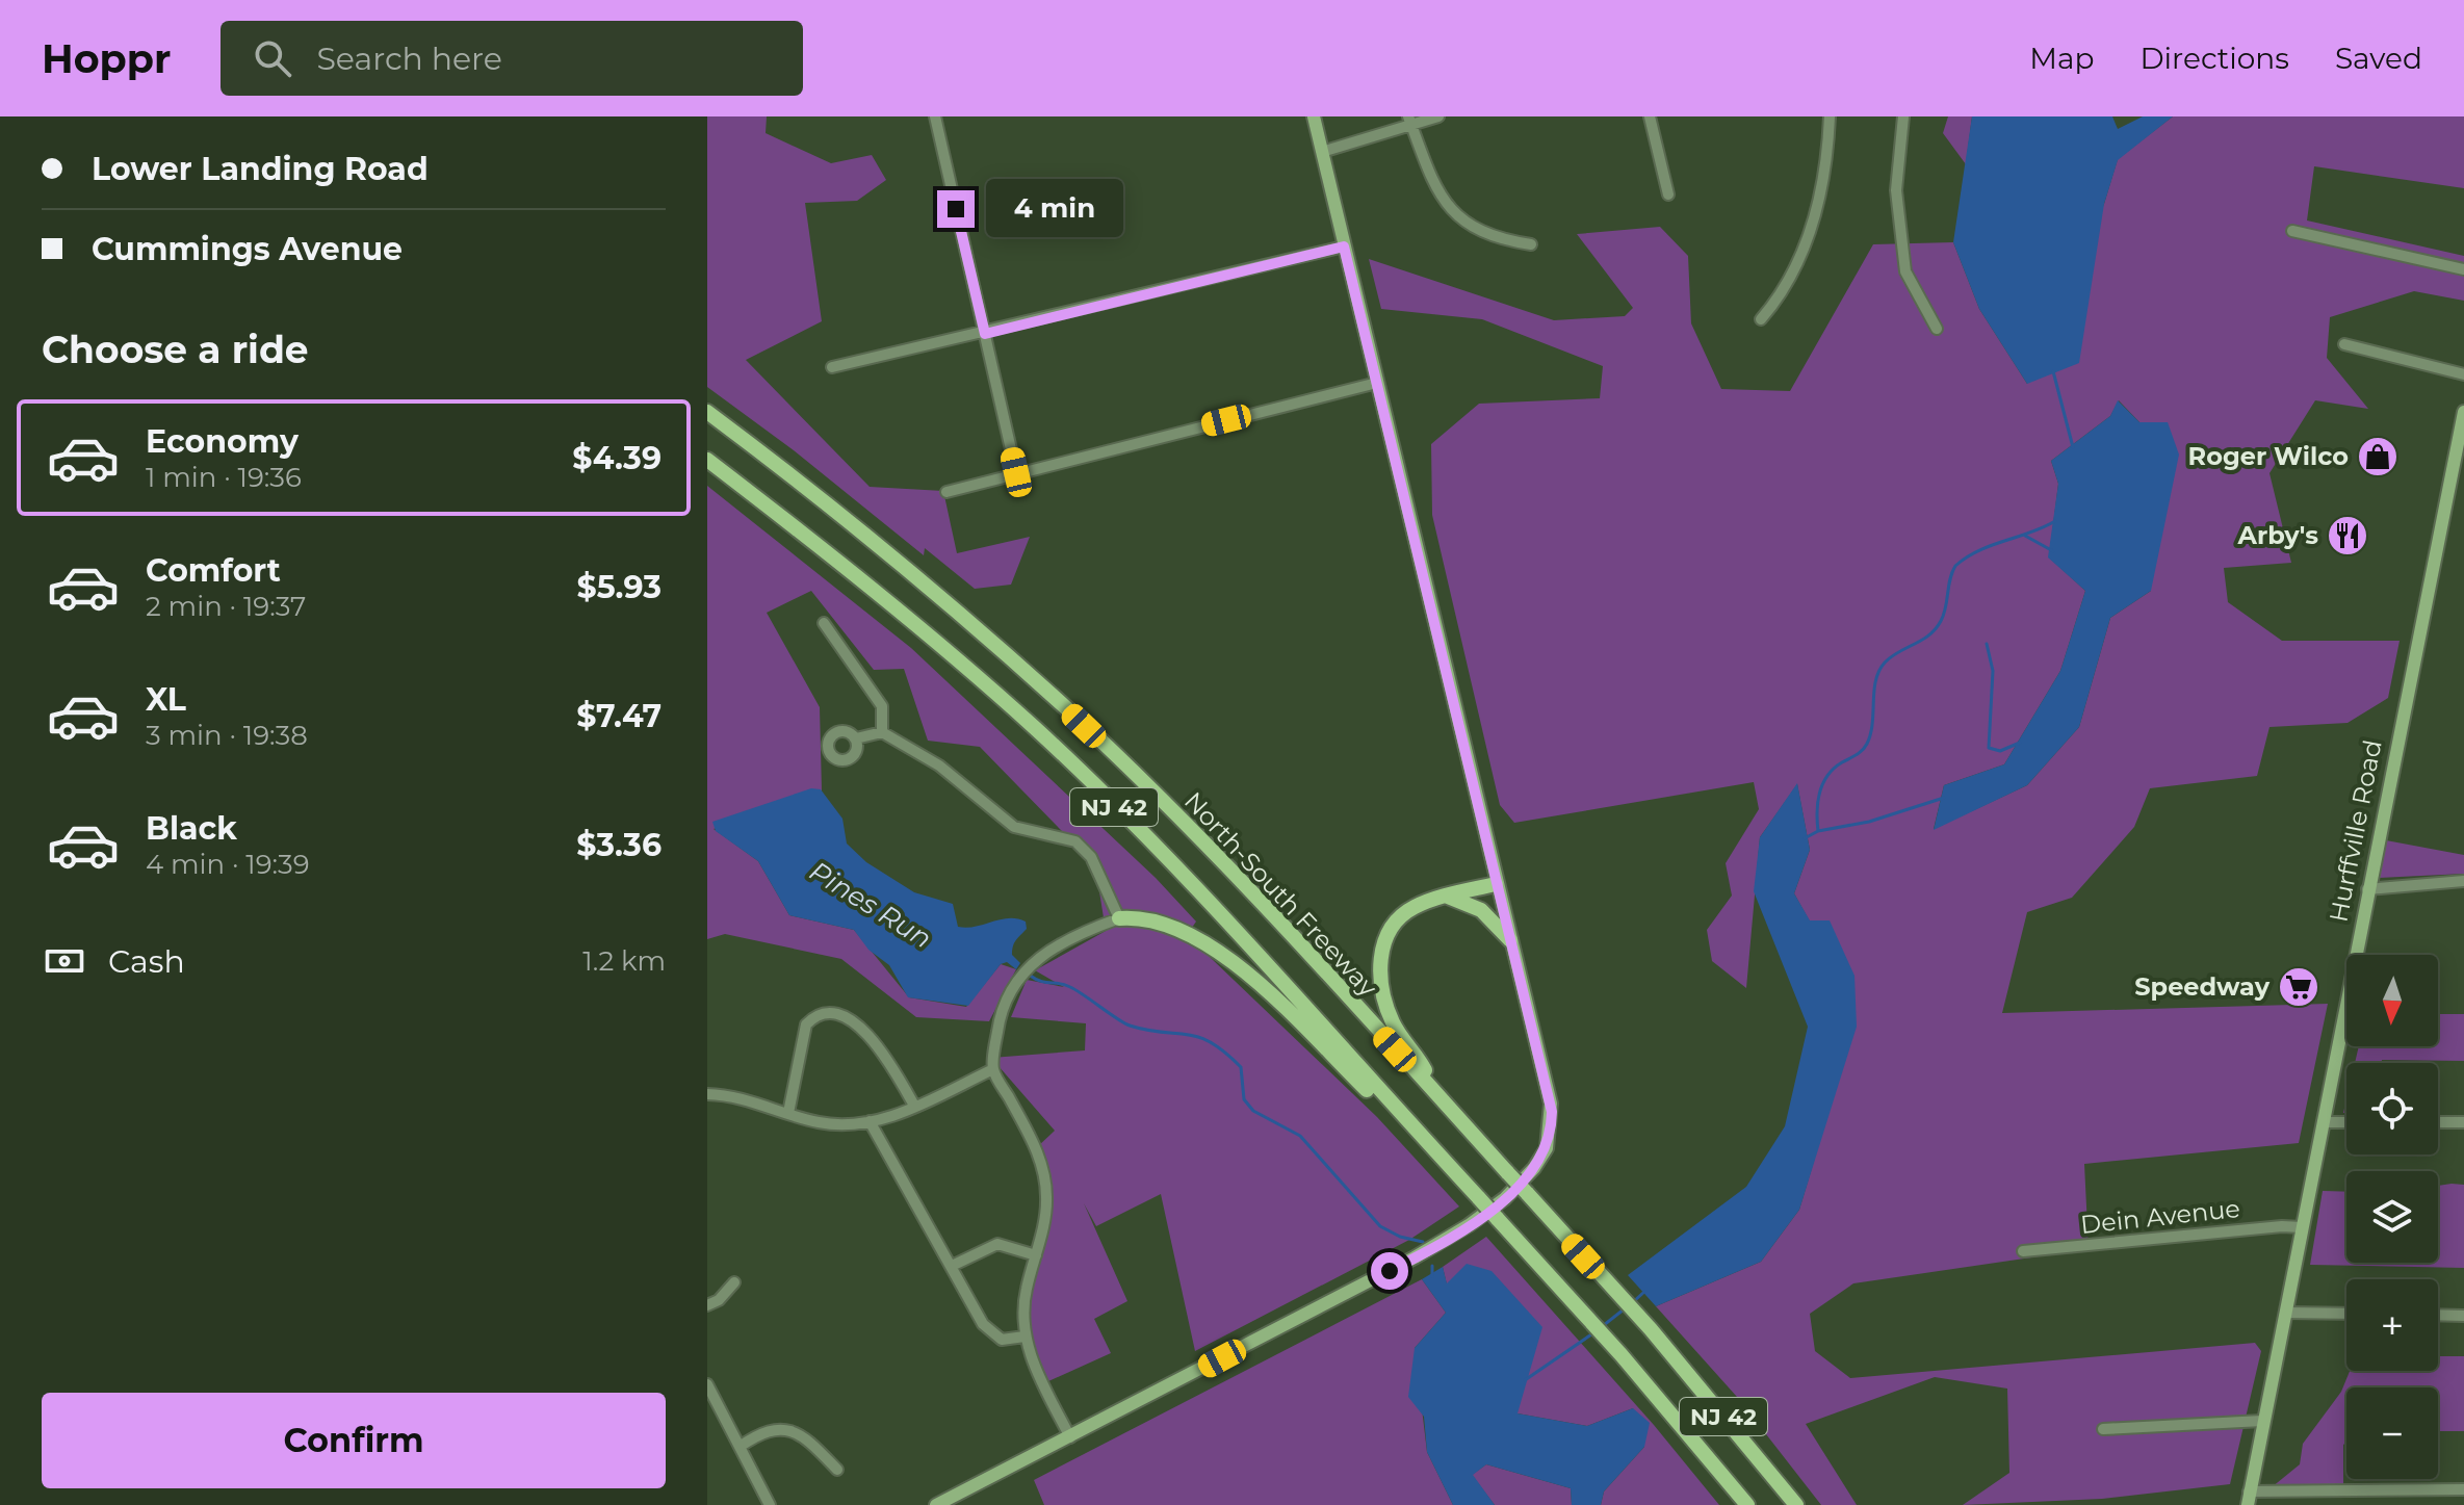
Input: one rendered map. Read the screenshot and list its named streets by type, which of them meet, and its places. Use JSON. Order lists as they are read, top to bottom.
{
  "streets": {
    "highway": ["NJ 42", "North-South Freeway"],
    "main road": ["Hurffville Road"],
    "street": ["Dein Avenue"]
  },
  "crossings": [
    ["Hurffville Road", "Dein Avenue"]
  ],
  "water": ["Pines Run"],
  "places": {
    "shop": ["Roger Wilco"],
    "restaurant": ["Arby's"],
    "supermarket": ["Speedway"]
  },
  "north": "bottom",
  "page": {
    "header": "Hoppr",
    "search": "Search here",
    "nav": ["Map", "Directions", "Saved"],
    "banner": ["Lower Landing Road", "Cummings Avenue"],
    "bubble": "4 min",
    "heading": "Choose a ride",
    "list": [
      {
        "name": "Economy",
        "note": "1 min · 19:36",
        "value": "$4.39"
      },
      {
        "name": "Comfort",
        "note": "2 min · 19:37",
        "value": "$5.93"
      },
      {
        "name": "XL",
        "note": "3 min · 19:38",
        "value": "$7.47"
      },
      {
        "name": "Black",
        "note": "4 min · 19:39",
        "value": "$3.36"
      }
    ],
    "pay": ["Cash", "1.2 km"],
    "map_buttons": ["+", "−"],
    "buttons": "Confirm"
  }
}
